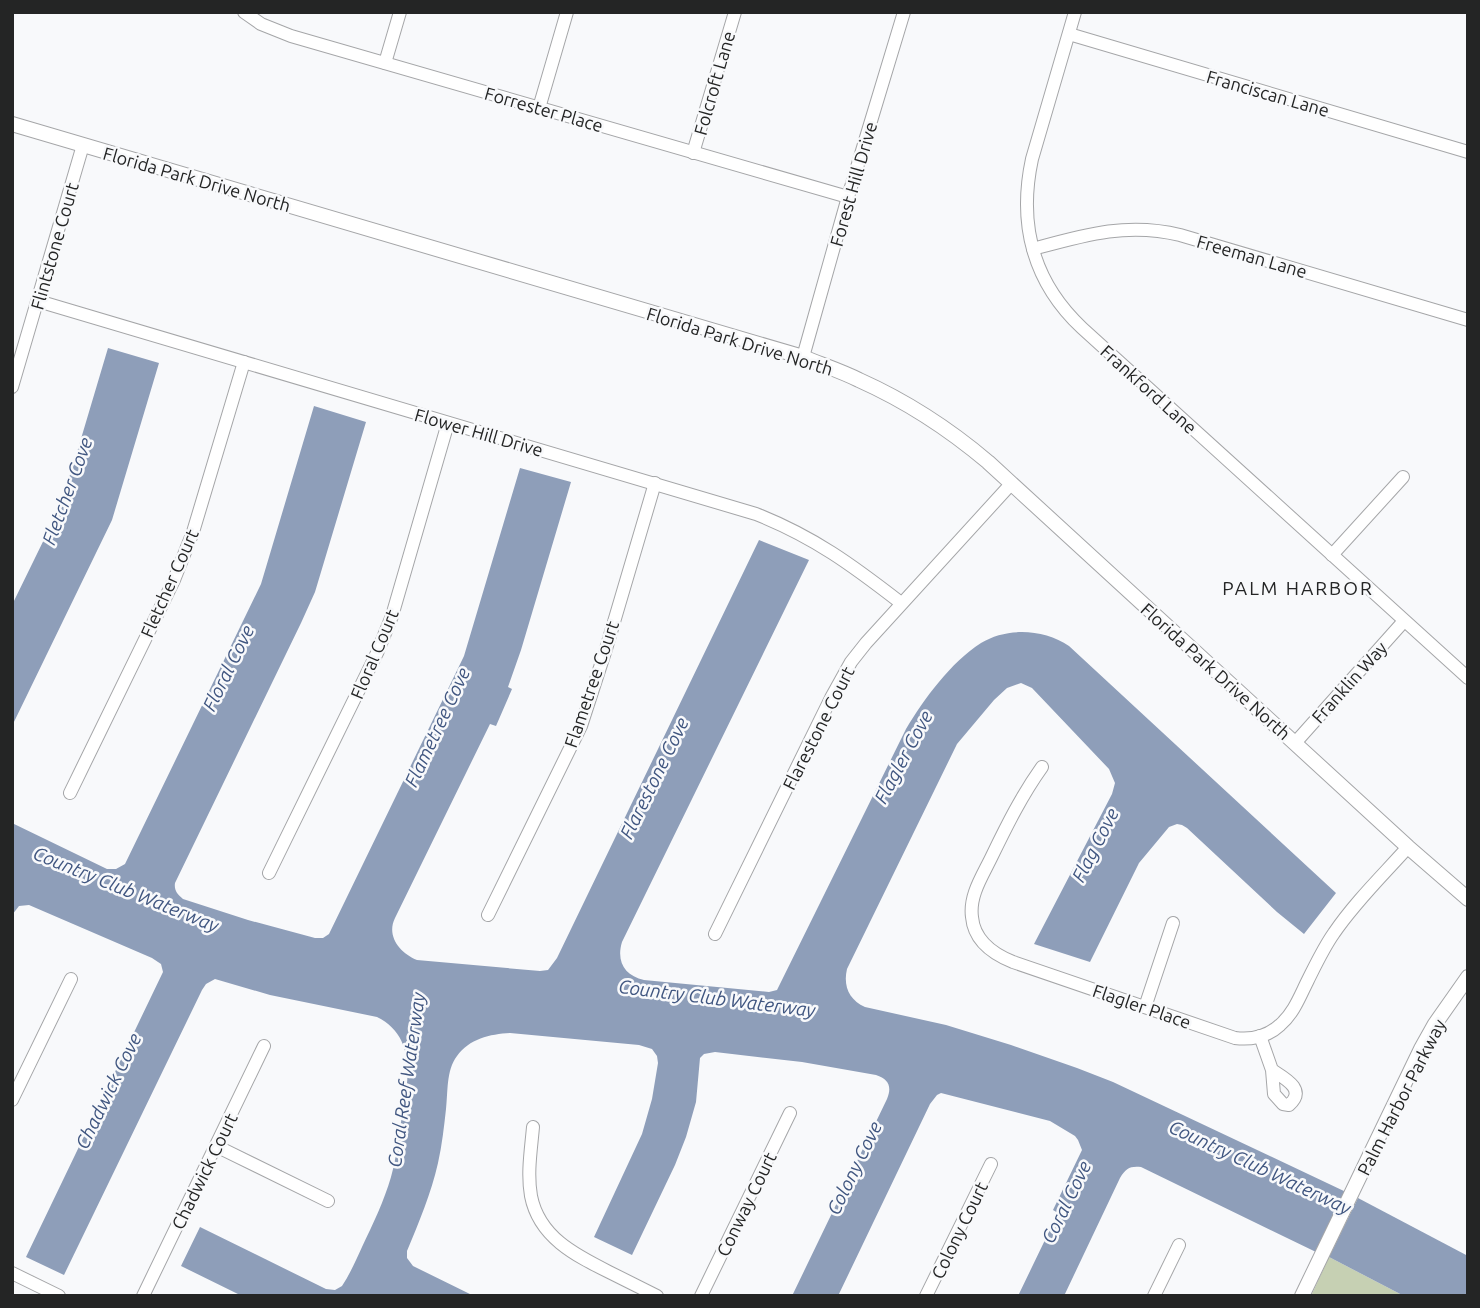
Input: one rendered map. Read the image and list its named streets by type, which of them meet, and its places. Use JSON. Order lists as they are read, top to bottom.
{
  "streets": {
    "street": [
      "Folcroft Lane",
      "Franciscan Lane",
      "Forrester Place",
      "Florida Park Drive North",
      "Forest Hill Drive",
      "Flintstone Court",
      "Freeman Lane",
      "Frankford Lane",
      "Flower Hill Drive",
      "Fletcher Court",
      "Floral Court",
      "Franklin Way",
      "Flametree Court",
      "Flarestone Court",
      "Flagler Place",
      "Palm Harbor Parkway",
      "Chadwick Court",
      "Conway Court",
      "Colony Court"
    ]
  },
  "crossings": [
    ["Folcroft Lane", "Forrester Place"],
    ["Franciscan Lane", "Frankford Lane"],
    ["Forrester Place", "Forest Hill Drive"],
    ["Florida Park Drive North", "Forest Hill Drive"],
    ["Florida Park Drive North", "Flintstone Court"],
    ["Florida Park Drive North", "Franklin Way"],
    ["Florida Park Drive North", "Flarestone Court"],
    ["Flintstone Court", "Flower Hill Drive"],
    ["Freeman Lane", "Frankford Lane"],
    ["Frankford Lane", "Franklin Way"],
    ["Flower Hill Drive", "Fletcher Court"],
    ["Flower Hill Drive", "Floral Court"],
    ["Flower Hill Drive", "Flametree Court"],
    ["Flower Hill Drive", "Flarestone Court"]
  ],
  "districts": ["PALM HARBOR"],
  "water": [
    "Fletcher Cove",
    "Floral Cove",
    "Flametree Cove",
    "Flagler Cove",
    "Flarestone Cove",
    "Flag Cove",
    "Country Club Waterway",
    "Coral Reef Waterway",
    "Chadwick Cove",
    "Colony Cove",
    "Coral Cove"
  ]
}
